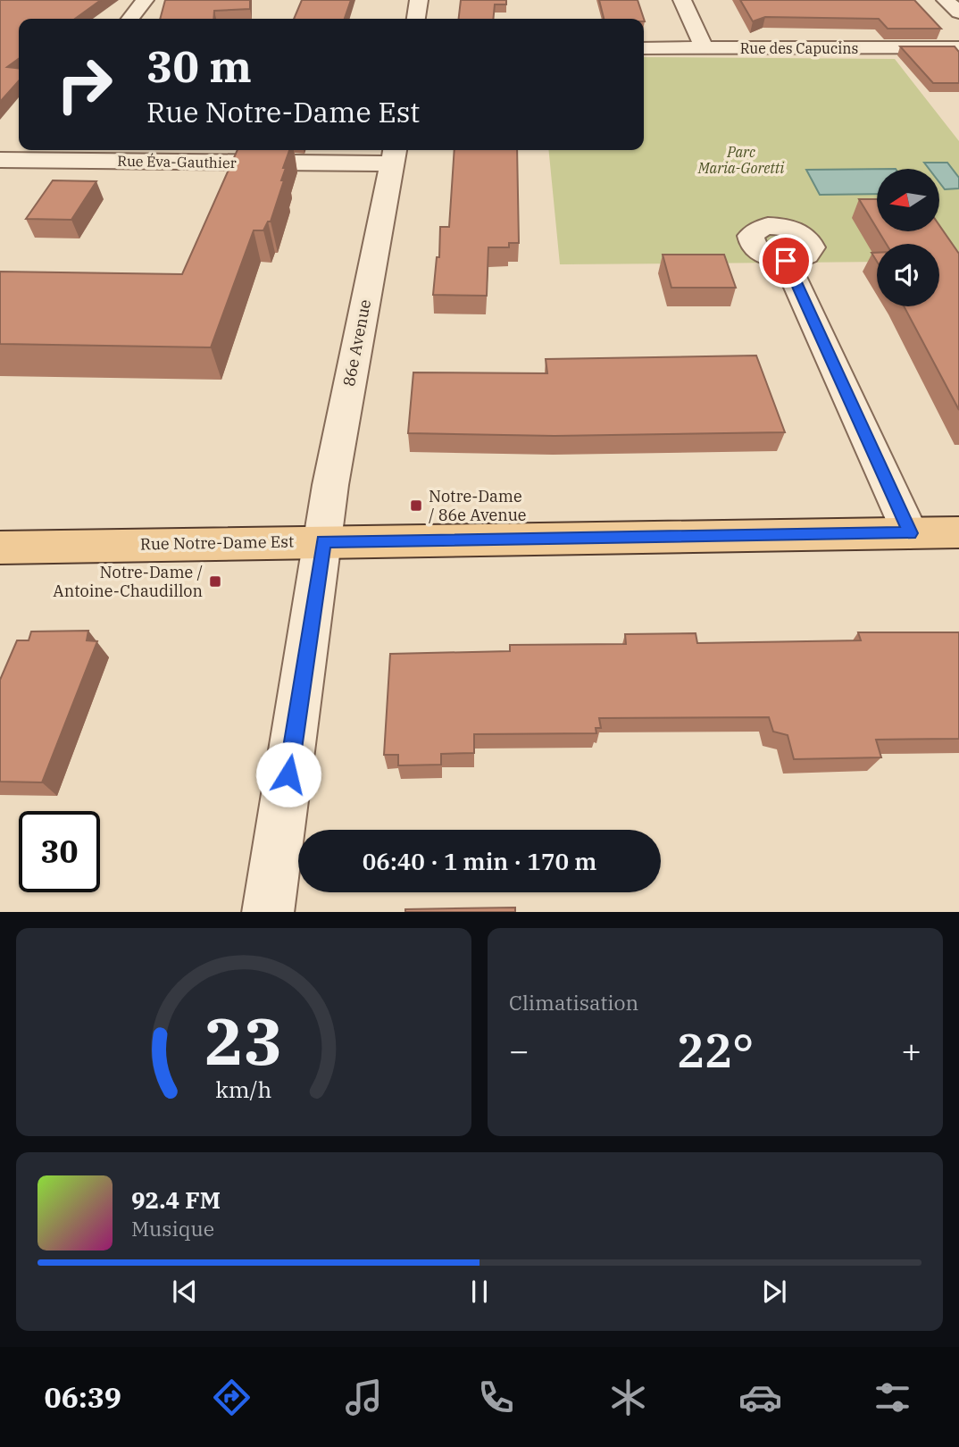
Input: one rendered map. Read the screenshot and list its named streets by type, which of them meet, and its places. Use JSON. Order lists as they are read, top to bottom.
{
  "streets": {
    "main road": ["Rue Notre-Dame Est"],
    "street": ["Rue des Capucins", "Rue Éva-Gauthier", "86e Avenue"]
  },
  "crossings": [
    ["Rue Éva-Gauthier", "86e Avenue"],
    ["86e Avenue", "Rue Notre-Dame Est"]
  ],
  "parks": ["Parc Maria-Goretti"],
  "places": {
    "transit": ["Notre-Dame / 86e Avenue", "Notre-Dame / Antoine-Chaudillon"]
  },
  "north": "left",
  "page": {
    "turn": ["30 m", "Rue Notre-Dame Est"],
    "limit": "30",
    "trip": "06:40 · 1 min · 170 m",
    "tile": "Climatisation",
    "heat": ["−", "22°", "+"],
    "song": ["92.4 FM", "Musique"],
    "tabs": "06:39",
    "gauge": ["23", "km/h"]
  }
}
